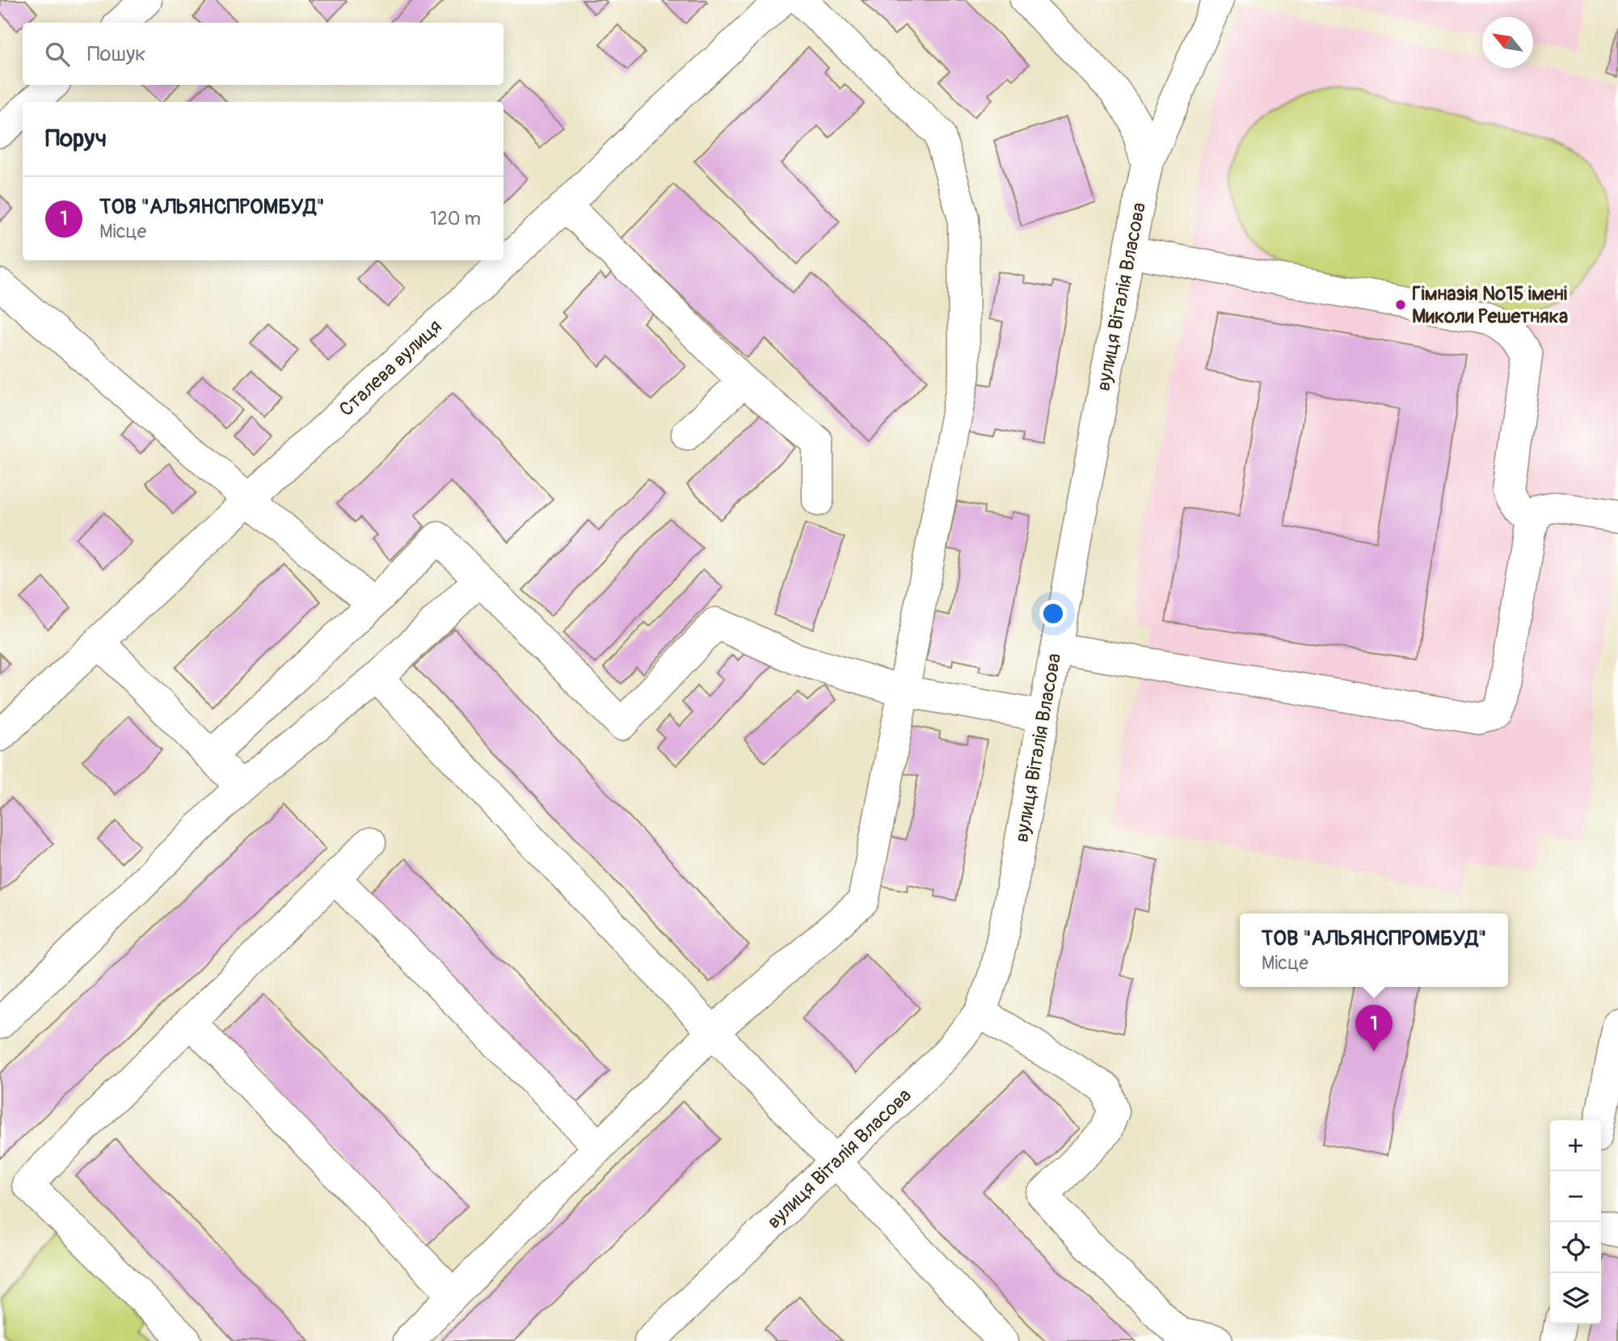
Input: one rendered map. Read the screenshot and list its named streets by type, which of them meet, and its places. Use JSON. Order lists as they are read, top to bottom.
{
  "streets": {
    "street": ["вулиця Віталія Власова", "Сталева вулиця"]
  },
  "places": ["Гімназія №15 імені Миколи Решетняка"],
  "north": "top left",
  "page": {
    "search": "Пошук",
    "heading": "Поруч",
    "list": [
      {
        "mark": "1",
        "name": "ТОВ \"АЛЬЯНСПРОМБУД\"",
        "note": "Місце",
        "value": "120 m"
      }
    ],
    "popup": ["ТОВ \"АЛЬЯНСПРОМБУД\"", "Місце"],
    "pins": "1",
    "map_buttons": ["+", "−"]
  }
}
